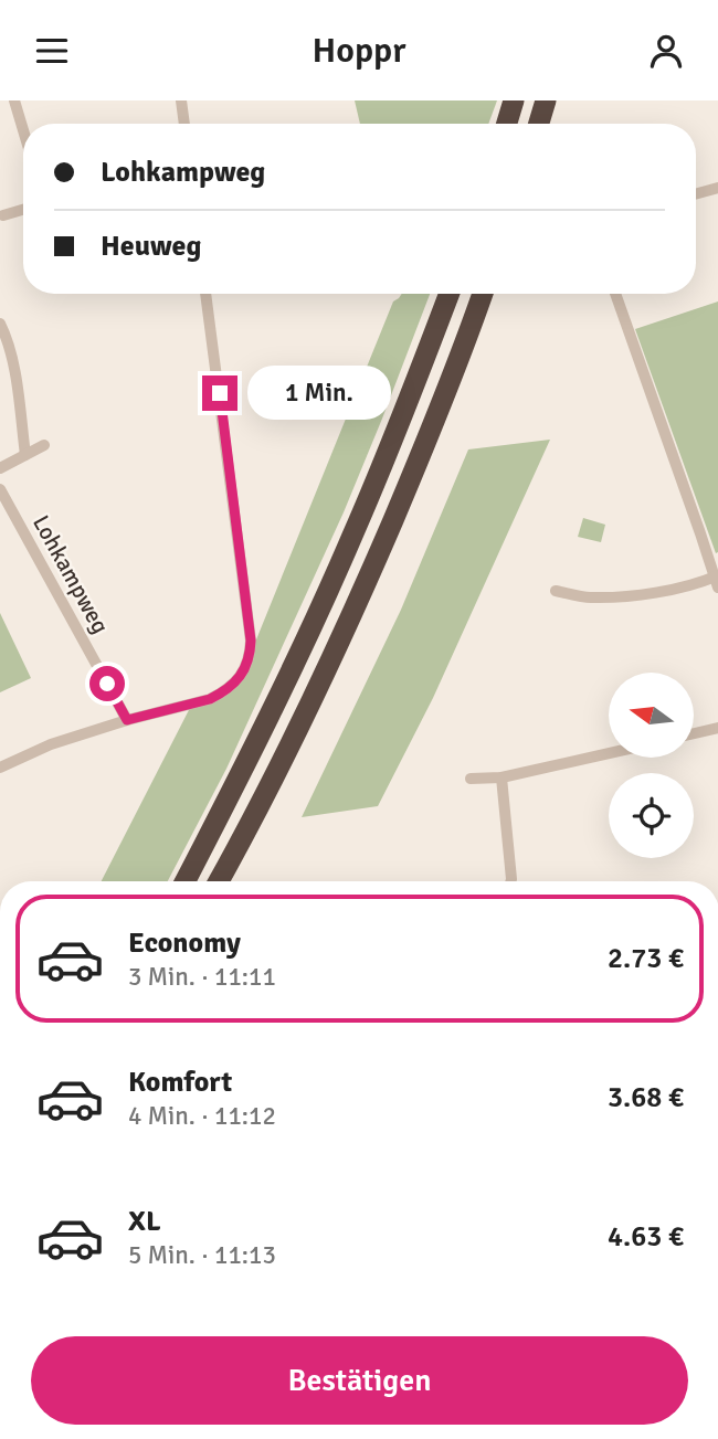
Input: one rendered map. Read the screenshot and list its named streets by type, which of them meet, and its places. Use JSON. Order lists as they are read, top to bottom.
{
  "streets": {
    "street": ["Lohkampweg"]
  },
  "north": "left",
  "page": {
    "header": "Hoppr",
    "banner": ["Lohkampweg", "Heuweg"],
    "bubble": "1 Min.",
    "list": [
      {
        "name": "Economy",
        "note": "3 Min. · 11:11",
        "value": "2.73 €"
      },
      {
        "name": "Komfort",
        "note": "4 Min. · 11:12",
        "value": "3.68 €"
      },
      {
        "name": "XL",
        "note": "5 Min. · 11:13",
        "value": "4.63 €"
      }
    ],
    "buttons": "Bestätigen"
  }
}
